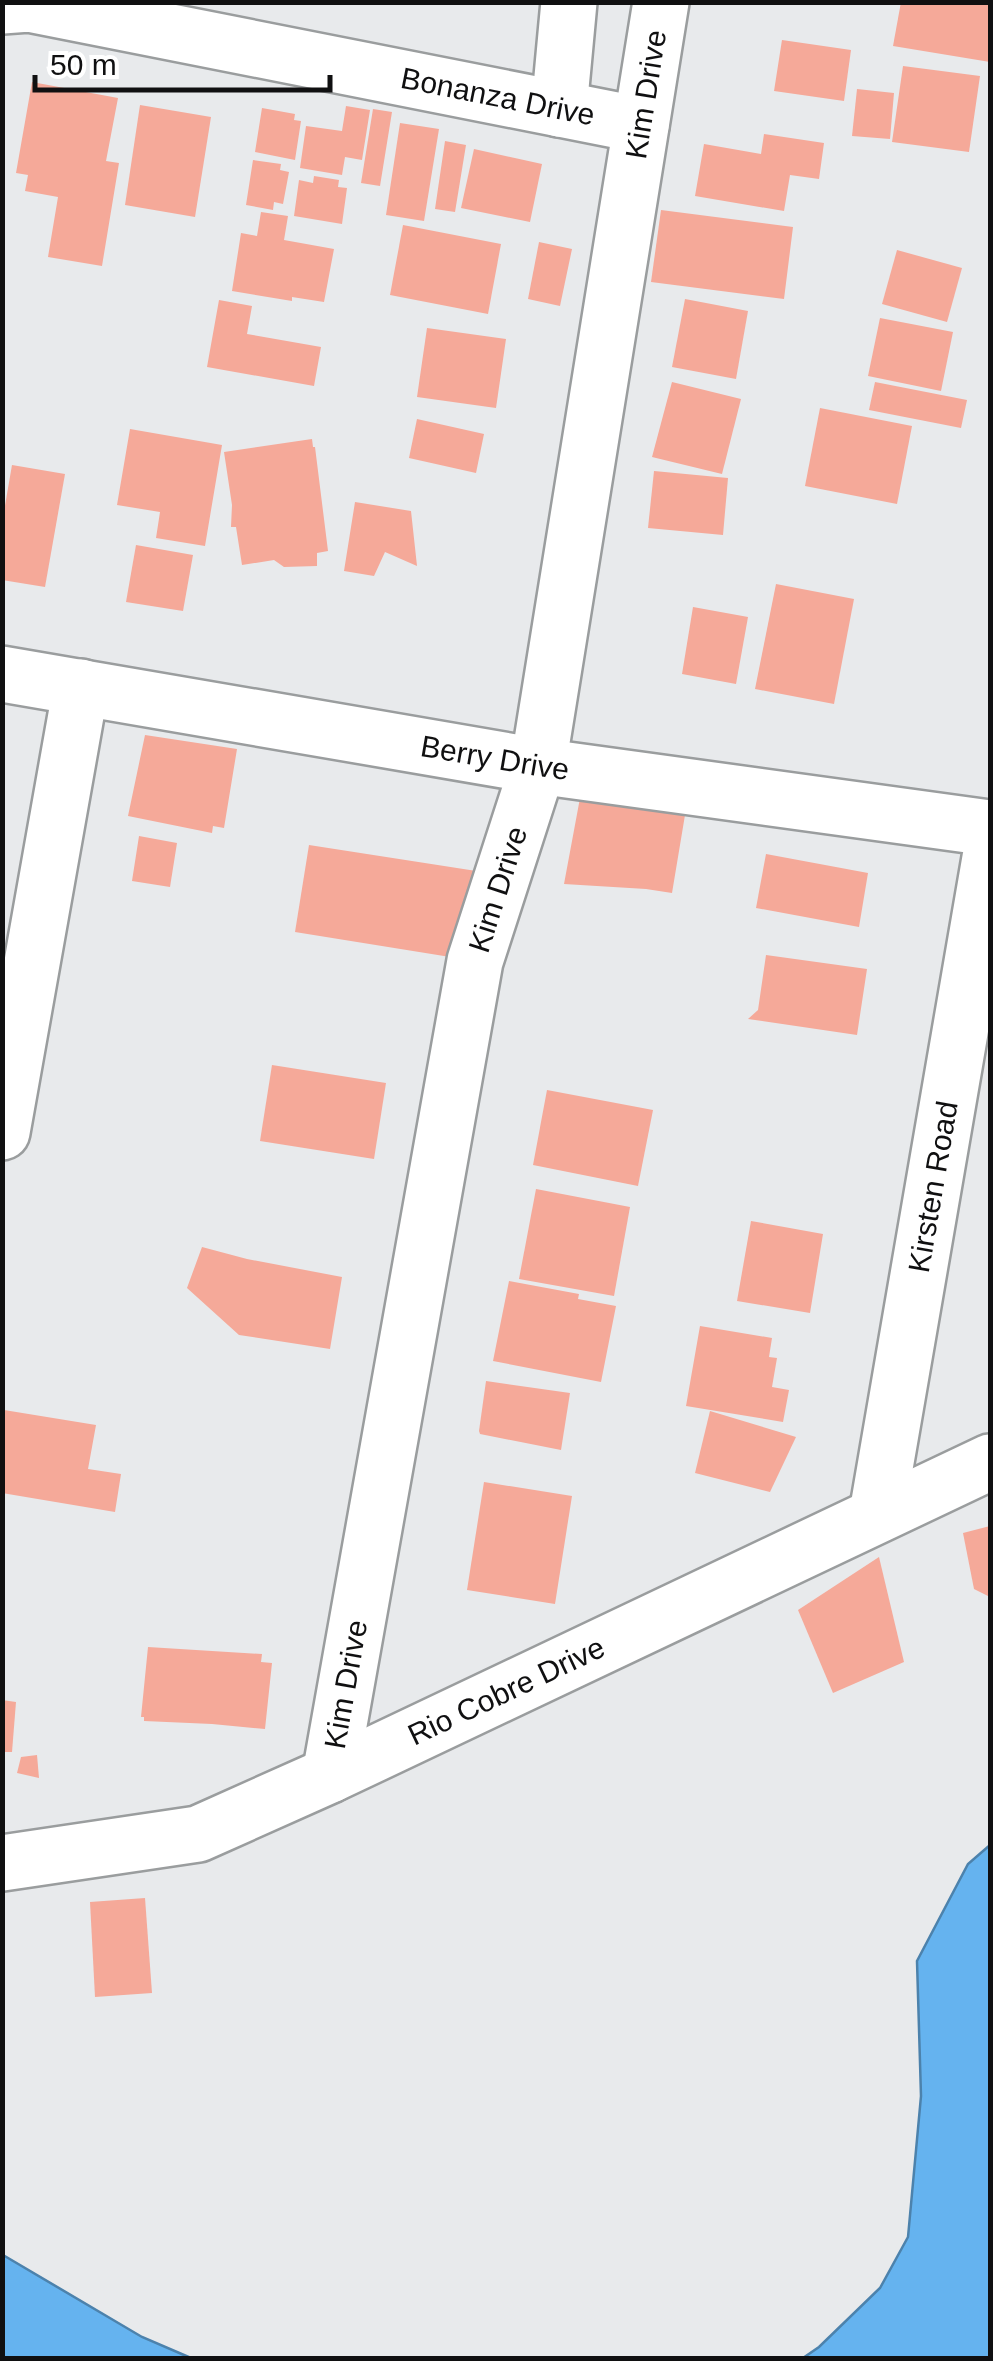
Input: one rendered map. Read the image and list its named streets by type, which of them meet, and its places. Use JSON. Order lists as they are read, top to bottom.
{
  "streets": {
    "street": [
      "Kim Drive",
      "Bonanza Drive",
      "Berry Drive",
      "Kirsten Road",
      "Rio Cobre Drive"
    ]
  },
  "crossings": [
    ["Kim Drive", "Bonanza Drive"],
    ["Kim Drive", "Berry Drive"],
    ["Kim Drive", "Rio Cobre Drive"],
    ["Kirsten Road", "Rio Cobre Drive"]
  ],
  "scale_bar": "50 m"
}
